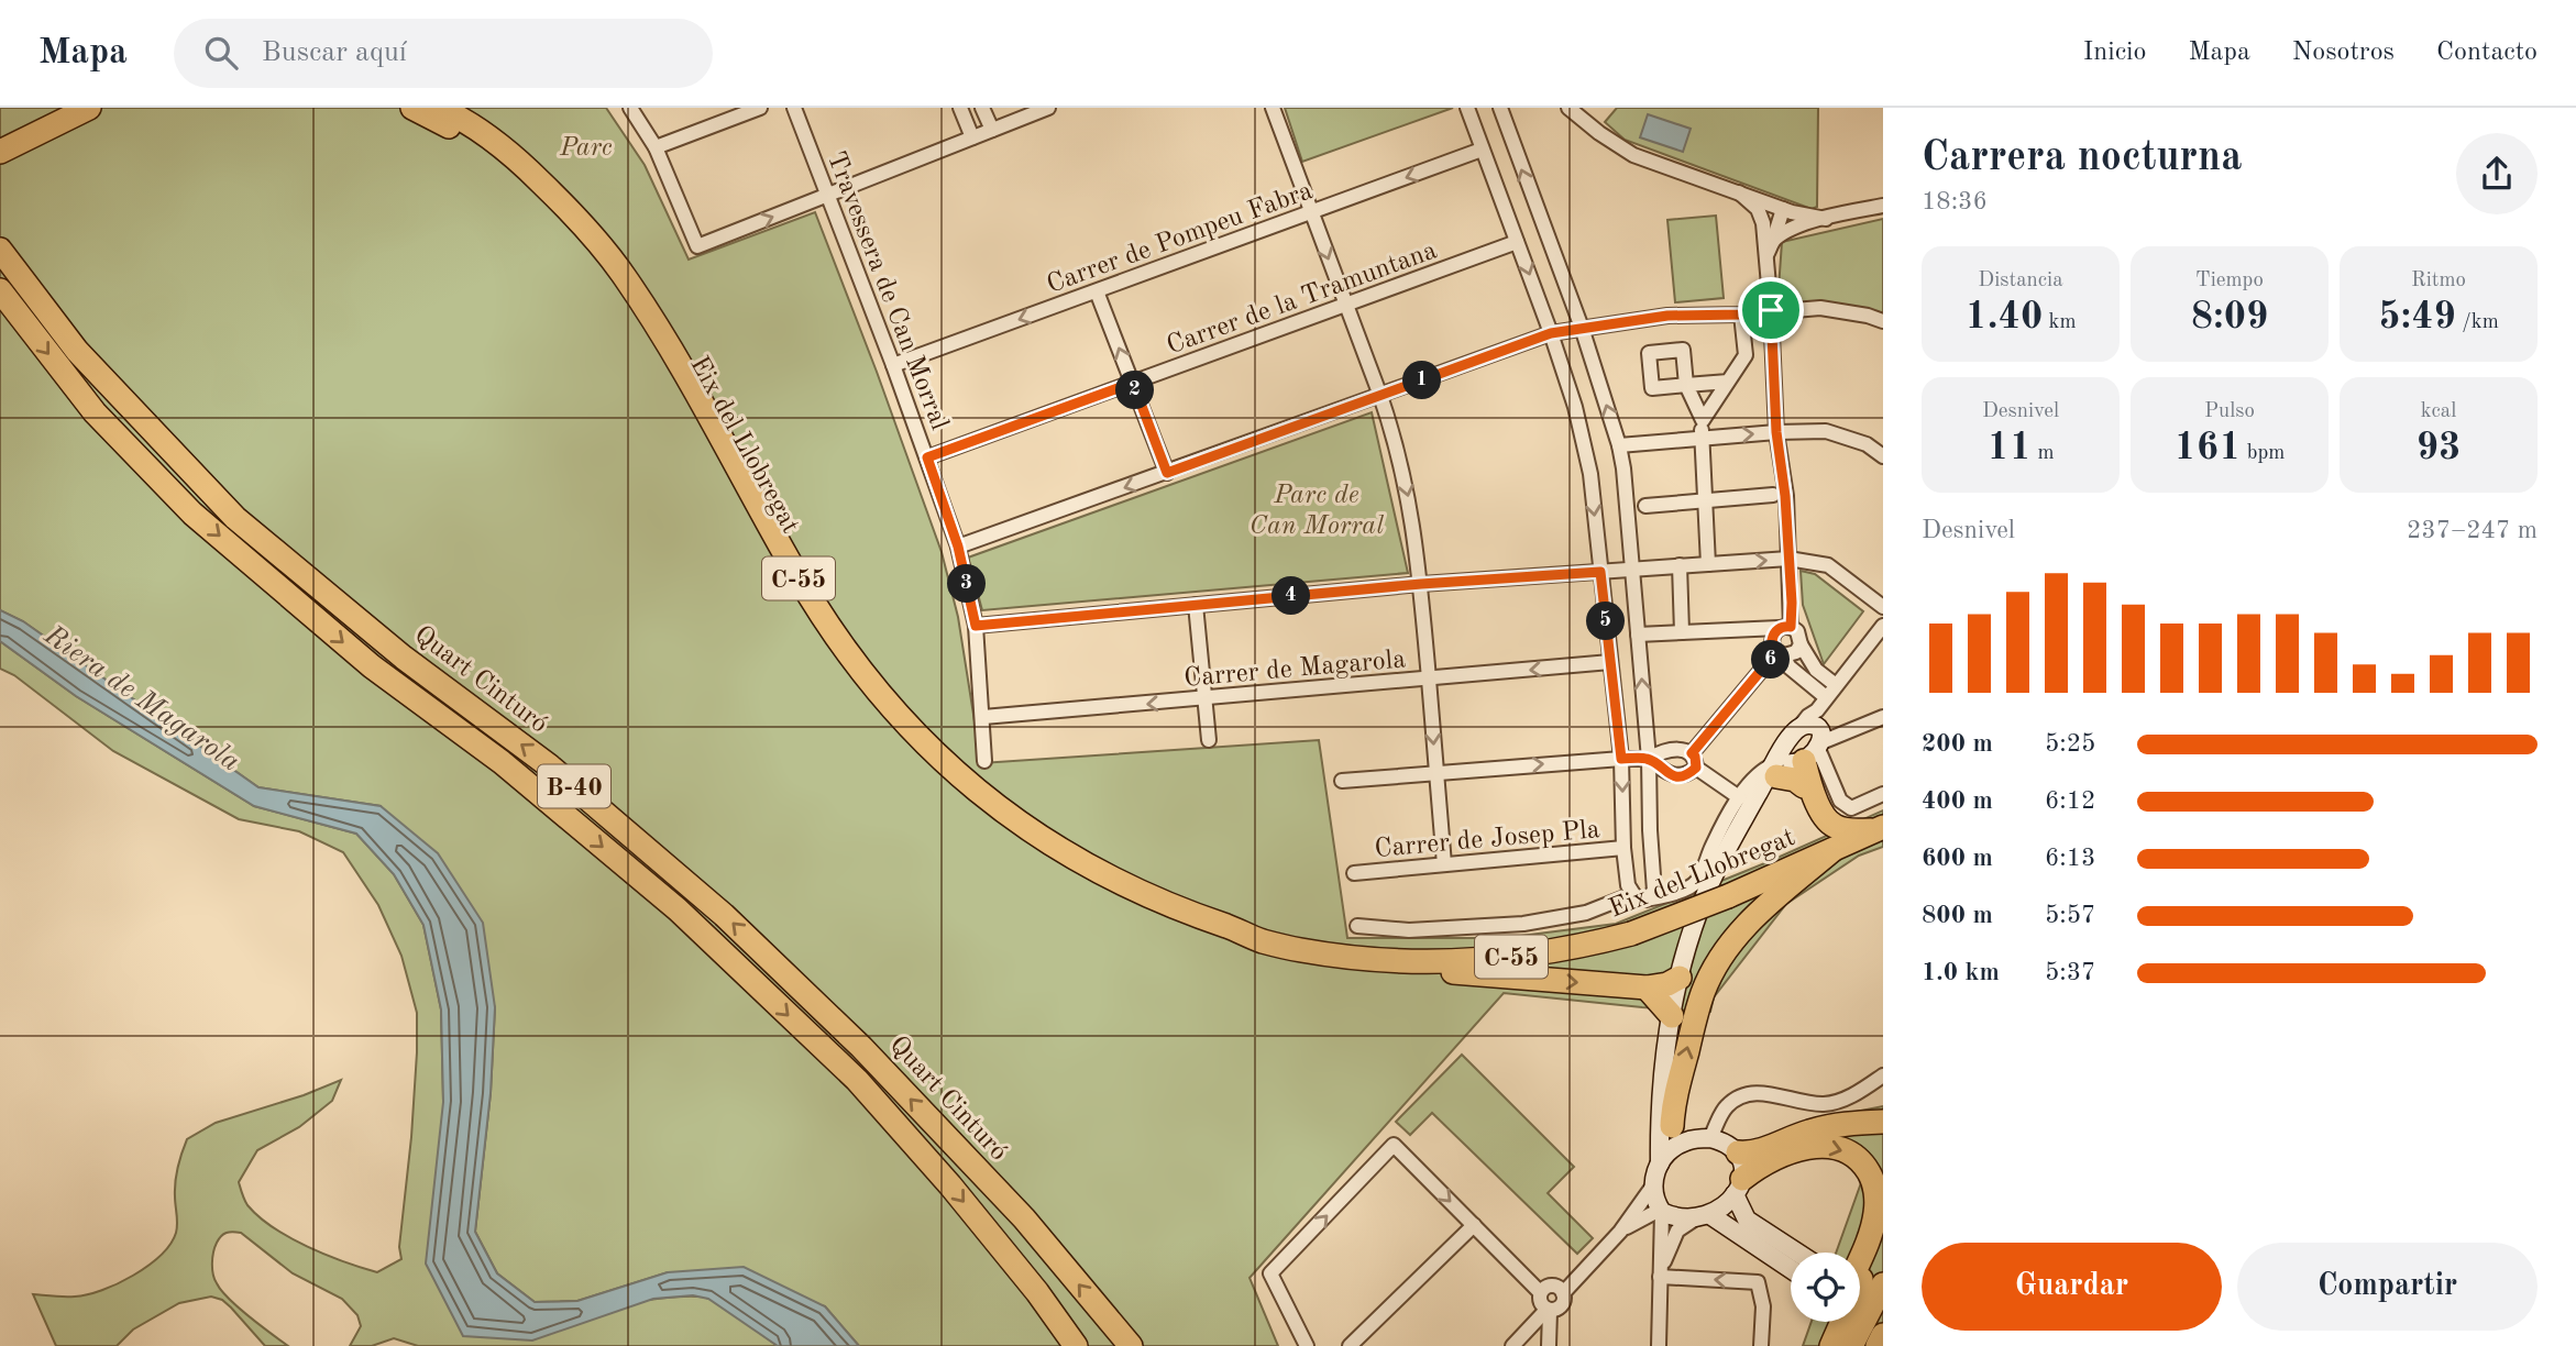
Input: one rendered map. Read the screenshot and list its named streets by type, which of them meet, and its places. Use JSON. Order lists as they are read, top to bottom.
{
  "streets": {
    "highway": [
      "Eix del Llobregat",
      "C-55",
      "Quart Cinturó",
      "B-40"
    ],
    "street": [
      "Carrer de Pompeu Fabra",
      "Travessera de Can Morral",
      "Carrer de la Tramuntana",
      "Carrer de Magarola",
      "Carrer de Josep Pla"
    ]
  },
  "crossings": [
    ["Carrer de Pompeu Fabra", "Travessera de Can Morral"],
    ["Travessera de Can Morral", "Carrer de la Tramuntana"],
    ["Travessera de Can Morral", "Carrer de Magarola"]
  ],
  "one_way": ["Carrer de Pompeu Fabra"],
  "water": ["Riera de Magarola"],
  "parks": ["Parc", "Parc de Can Morral"],
  "page": {
    "header": "Mapa",
    "search": "Buscar aquí",
    "nav": [
      "Inicio",
      "Mapa",
      "Nosotros",
      "Contacto"
    ],
    "heading": ["Carrera nocturna", "18:36"],
    "stats": [
      ["Distancia", "1.40 km"],
      ["Tiempo", "8:09"],
      ["Ritmo", "5:49 /km"],
      ["Desnivel", "11 m"],
      ["Pulso", "161 bpm"],
      ["kcal", "93"]
    ],
    "pins": [
      "1",
      "2",
      "3",
      "4",
      "5",
      "6"
    ],
    "chart": ["Desnivel", "237–247 m"],
    "list": [
      {
        "name": "200 m",
        "note": "5:25"
      },
      {
        "name": "400 m",
        "note": "6:12"
      },
      {
        "name": "600 m",
        "note": "6:13"
      },
      {
        "name": "800 m",
        "note": "5:57"
      },
      {
        "name": "1.0 km",
        "note": "5:37"
      }
    ],
    "buttons": ["Guardar", "Compartir"]
  }
}
